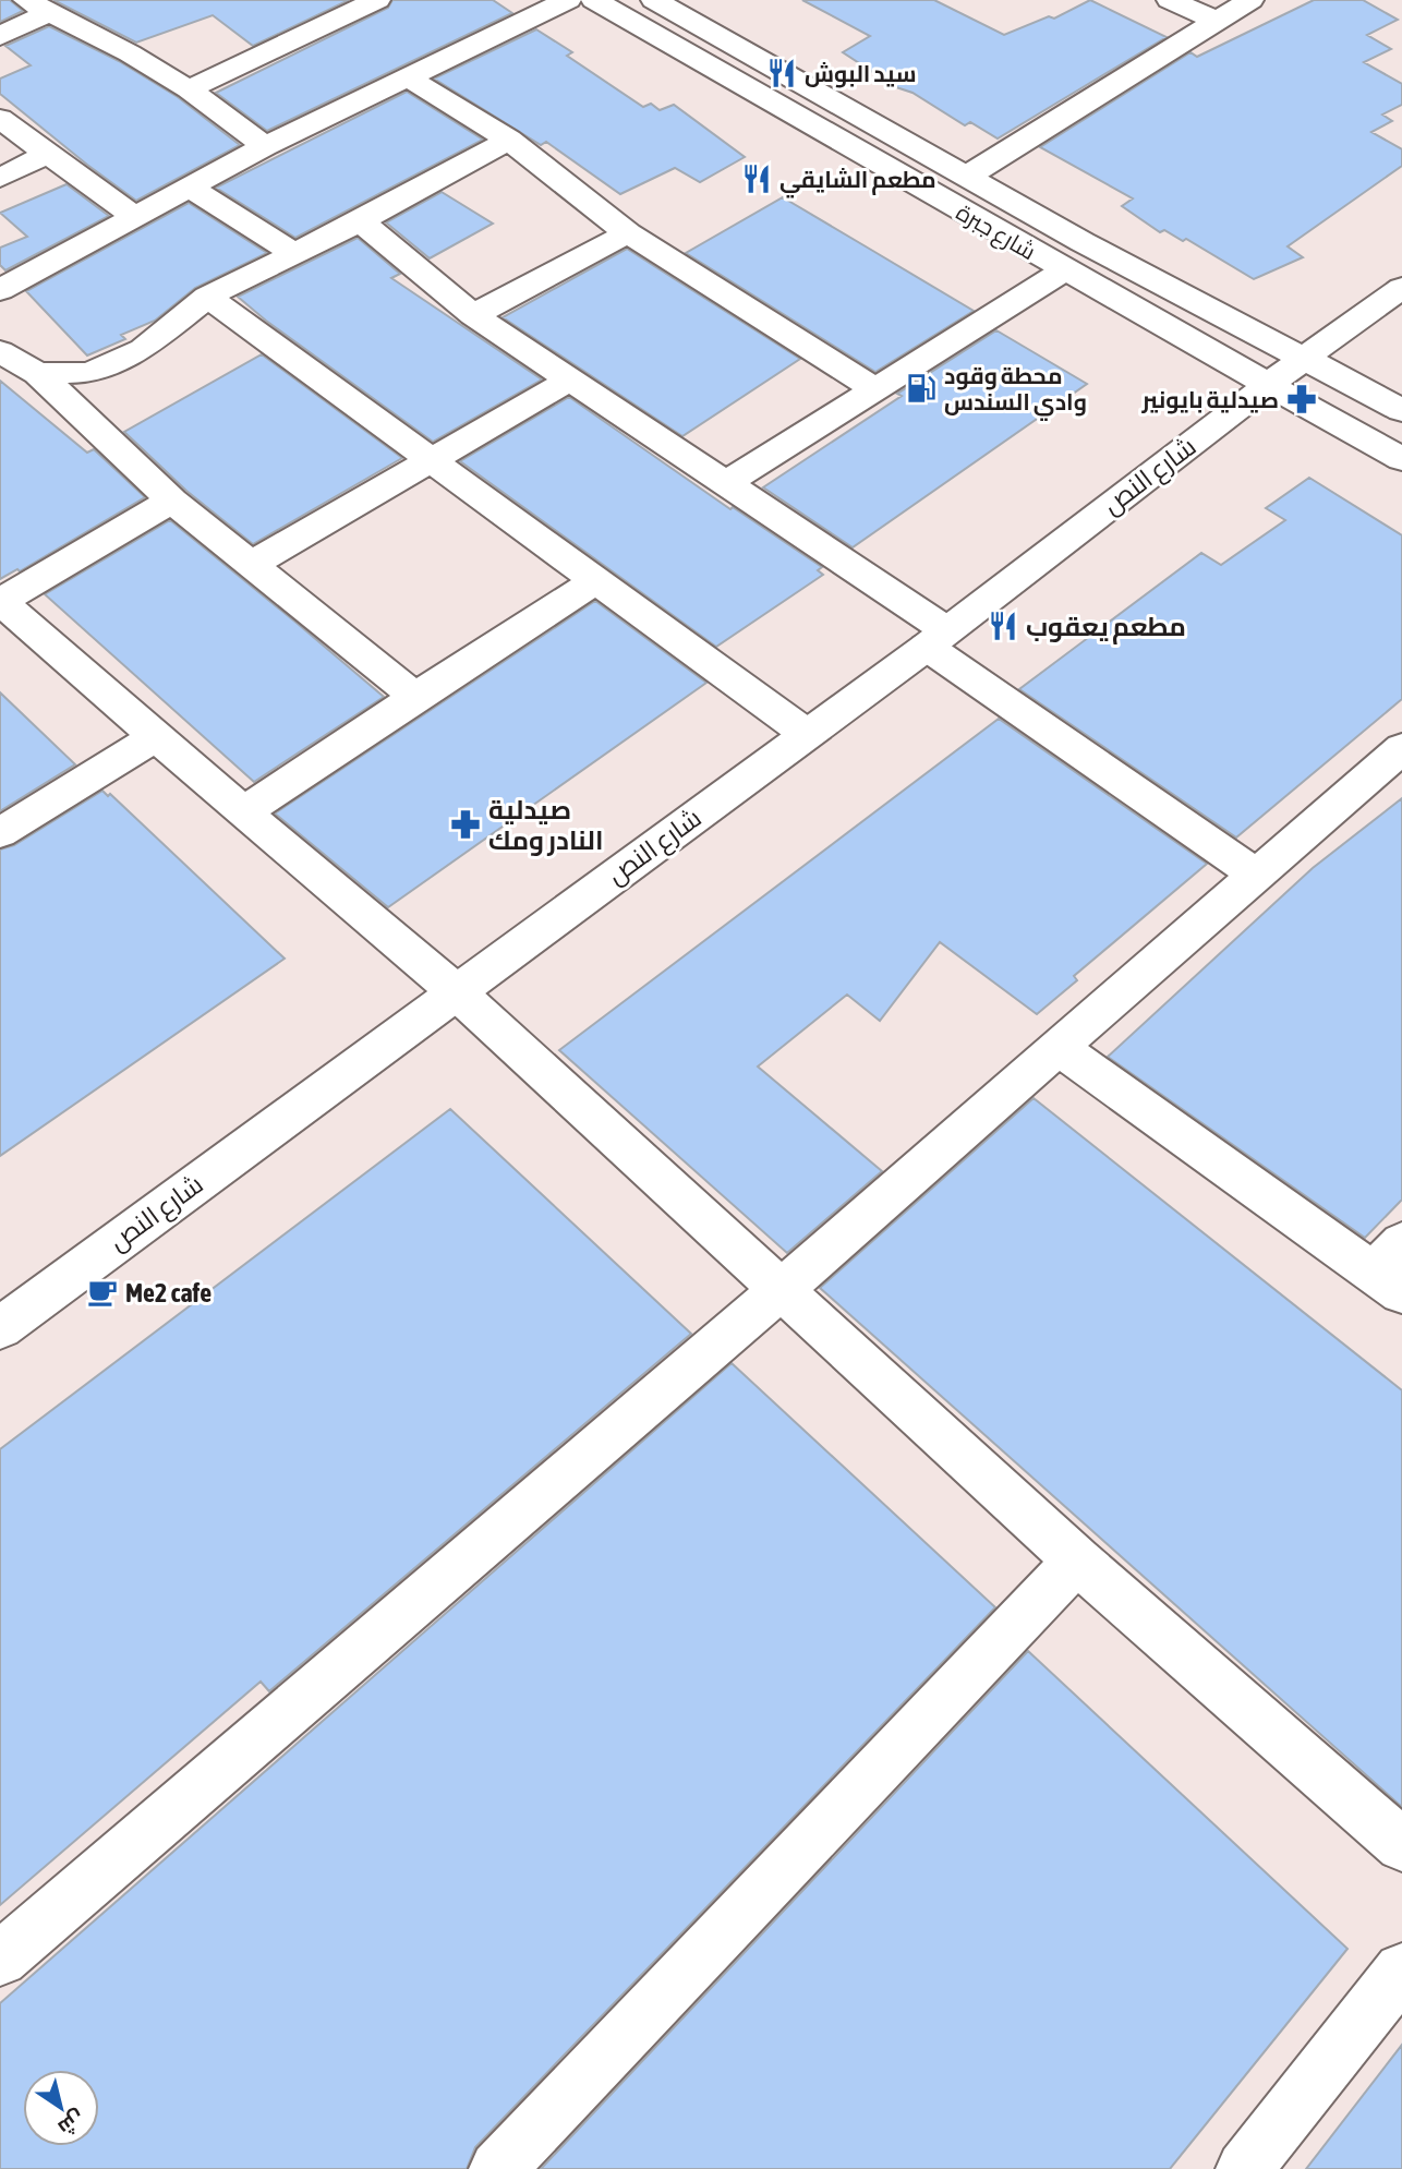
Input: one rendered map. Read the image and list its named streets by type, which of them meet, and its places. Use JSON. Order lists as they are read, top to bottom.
{
  "streets": {
    "street": ["شارع جبرة", "شارع النص"]
  },
  "crossings": [
    ["شارع جبرة", "شارع النص"]
  ],
  "places": {
    "restaurant": ["سيد البوش", "مطعم الشايقي", "مطعم يعقوب"],
    "fuel station": ["محطة وقود وادي السندس"],
    "pharmacy": ["صيدلية بايونير", "صيدلية النادر ومك"],
    "cafe": ["Me2 cafe"]
  },
  "north": "bottom right"
}
